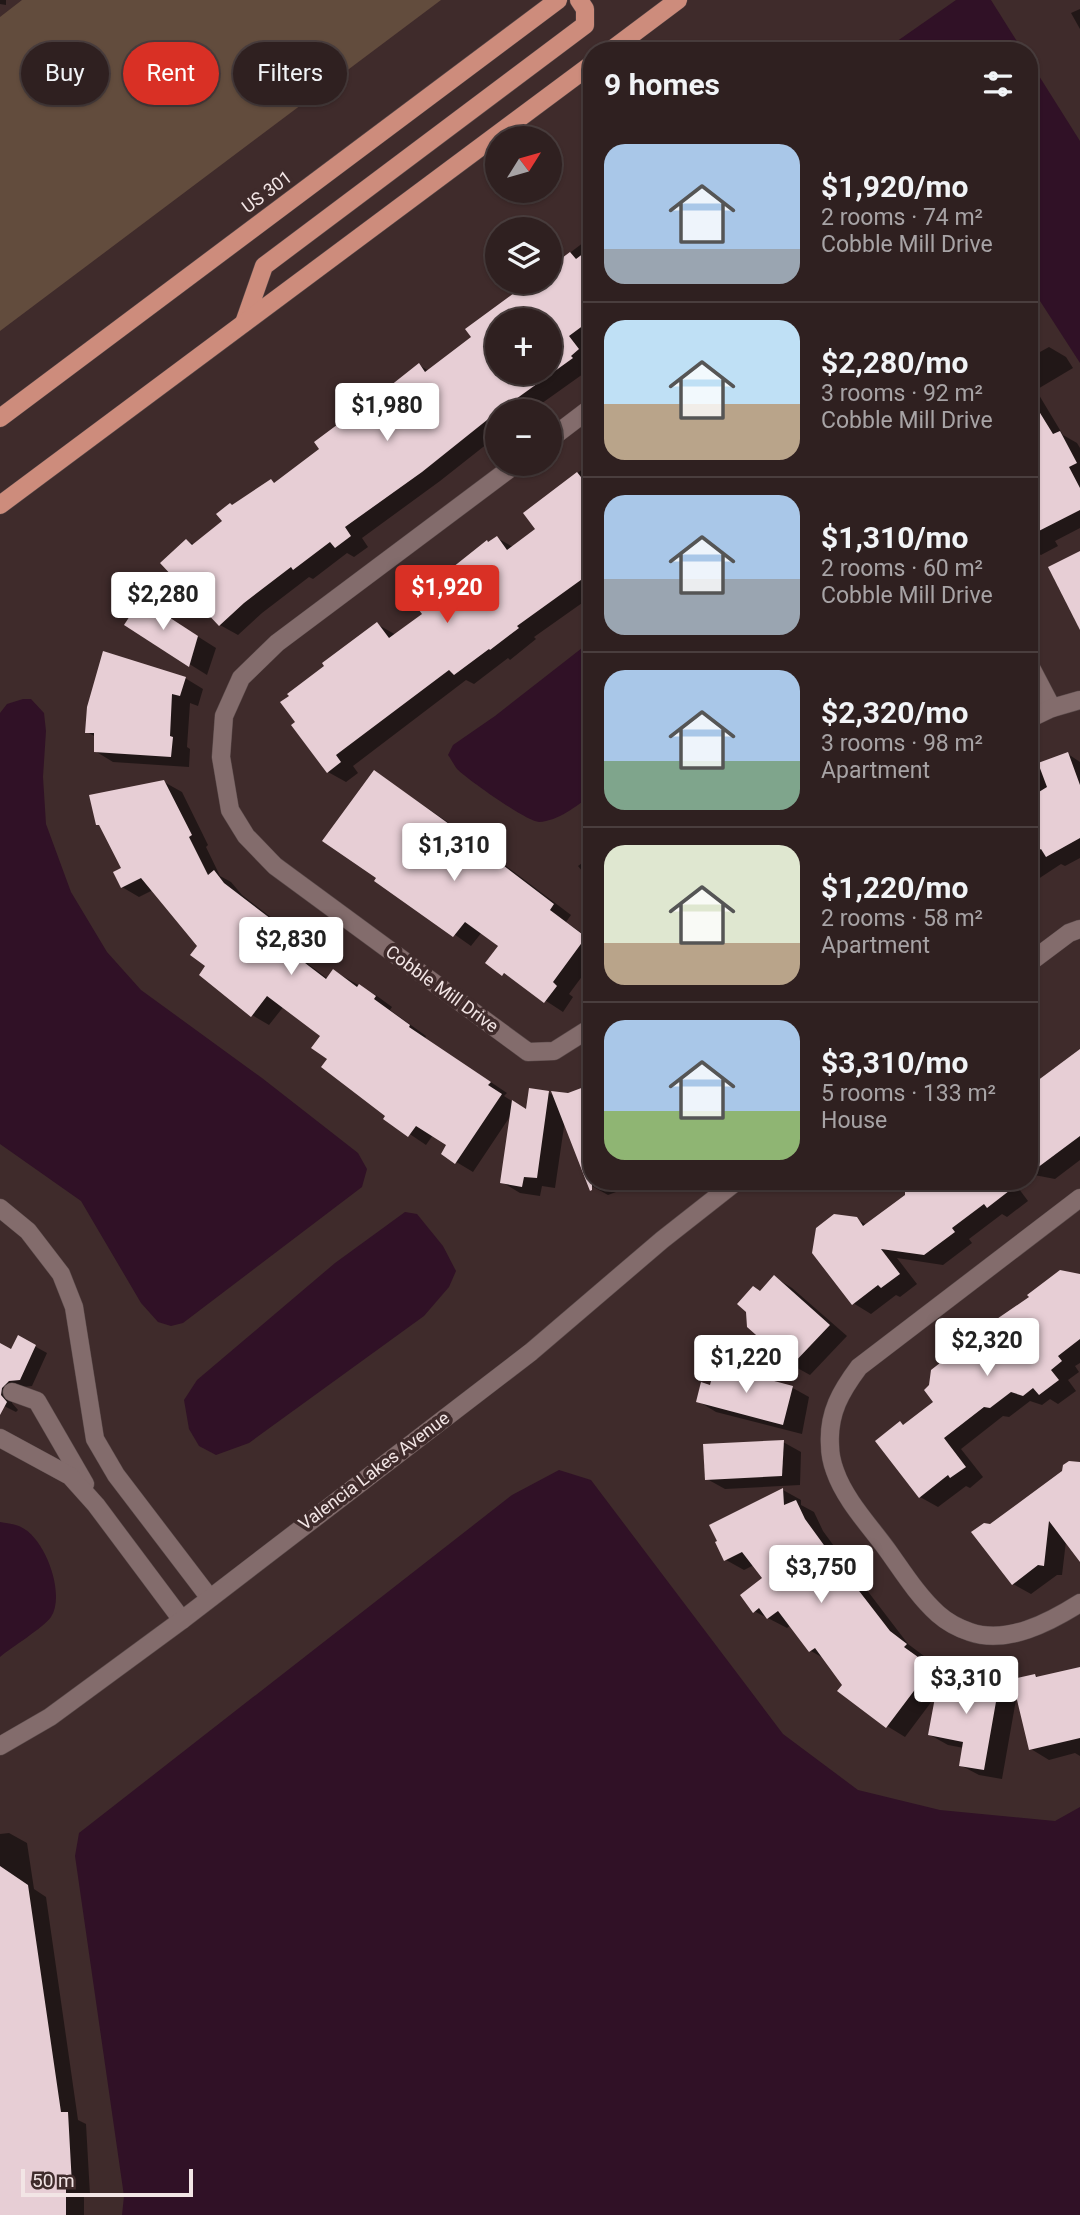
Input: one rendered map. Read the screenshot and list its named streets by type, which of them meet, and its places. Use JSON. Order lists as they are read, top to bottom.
{
  "streets": {
    "main road": ["US 301"],
    "street": ["Cobble Mill Drive", "Valencia Lakes Avenue"]
  },
  "scale_bar": "50 m",
  "north": "top right",
  "page": {
    "chip": ["Buy", "Rent", "Filters"],
    "heading": "9 homes",
    "map_buttons": ["+", "−"],
    "list": [
      {
        "name": "$1,920/mo",
        "note": "2 rooms · 74 m² · Cobble Mill Drive"
      },
      {
        "name": "$2,280/mo",
        "note": "3 rooms · 92 m² · Cobble Mill Drive"
      },
      {
        "name": "$1,310/mo",
        "note": "2 rooms · 60 m² · Cobble Mill Drive"
      },
      {
        "name": "$2,320/mo",
        "note": "3 rooms · 98 m² · Apartment"
      },
      {
        "name": "$1,220/mo",
        "note": "2 rooms · 58 m² · Apartment"
      },
      {
        "name": "$3,310/mo",
        "note": "5 rooms · 133 m² · House"
      }
    ],
    "price": [
      "$1,980",
      "$1,920",
      "$2,280",
      "$1,310",
      "$2,830",
      "$2,320",
      "$1,220",
      "$3,750",
      "$3,310"
    ],
    "scale": "50 m"
  }
}
